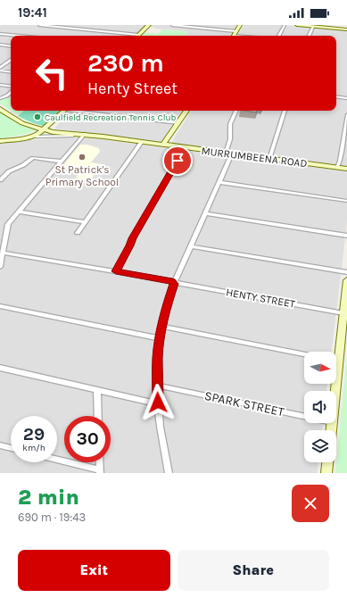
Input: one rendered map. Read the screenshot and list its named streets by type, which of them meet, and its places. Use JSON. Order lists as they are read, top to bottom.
{
  "streets": {
    "street": ["MURRUMBEENA ROAD", "HENTY STREET", "SPARK STREET"]
  },
  "places": ["Caulfield Recreation Tennis Club", "St Patrick's Primary School"],
  "north": "right",
  "page": {
    "status": "19:41",
    "turn": ["230 m", "Henty Street"],
    "speed": "29 km/h",
    "limit": "30",
    "heading": ["2 min", "690 m · 19:43"],
    "buttons": ["Exit", "Share"]
  }
}
